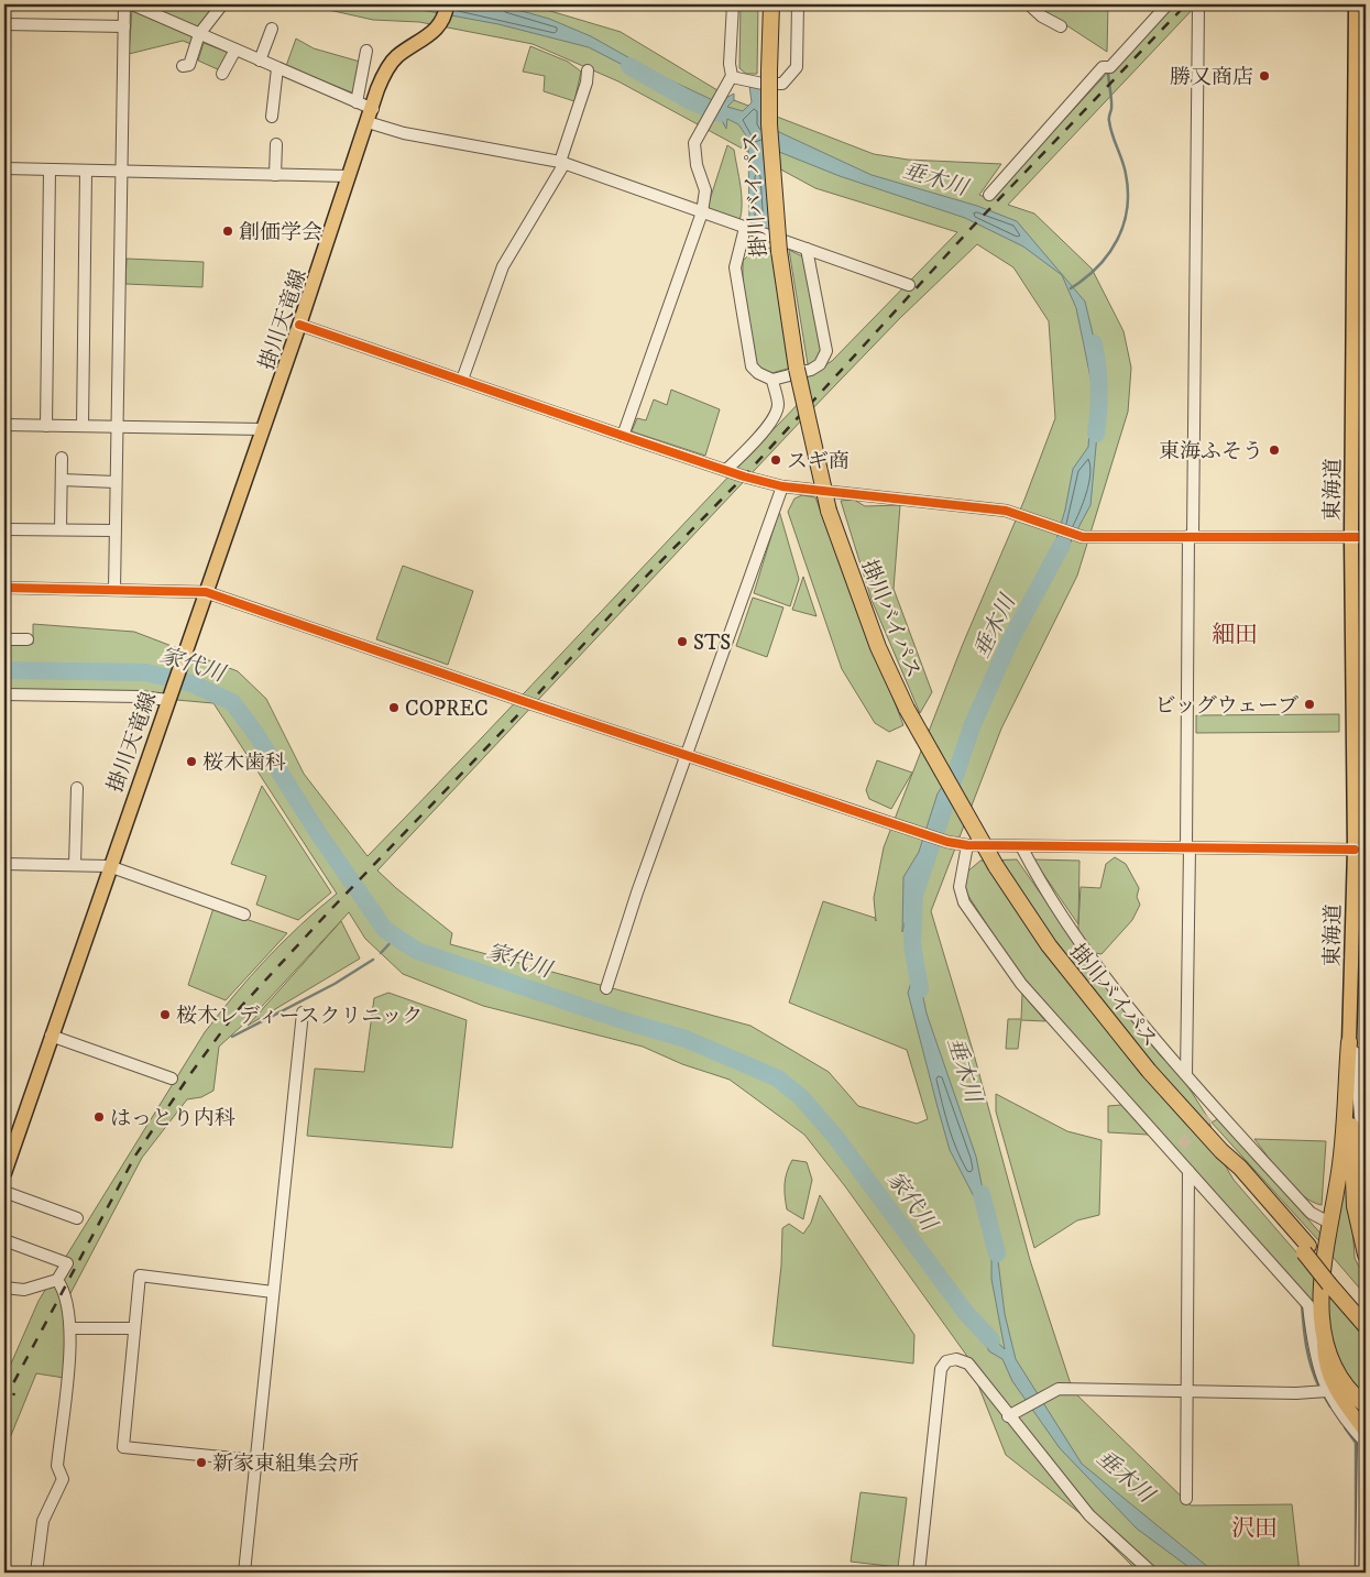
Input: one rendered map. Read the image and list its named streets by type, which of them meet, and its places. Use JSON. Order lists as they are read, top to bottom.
{
  "streets": {
    "highway": ["掛川バイパス"],
    "main road": ["掛川天竜線", "東海道"]
  },
  "districts": ["細田", "沢田"],
  "water": ["垂木川", "家代川"],
  "places": [
    "勝又商店",
    "創価学会",
    "東海ふそう",
    "スギ商",
    "STS",
    "ビッグウェーブ",
    "COPREC",
    "桜木歯科",
    "桜木レディースクリニック",
    "はっとり内科",
    "新家東組集会所"
  ]
}
